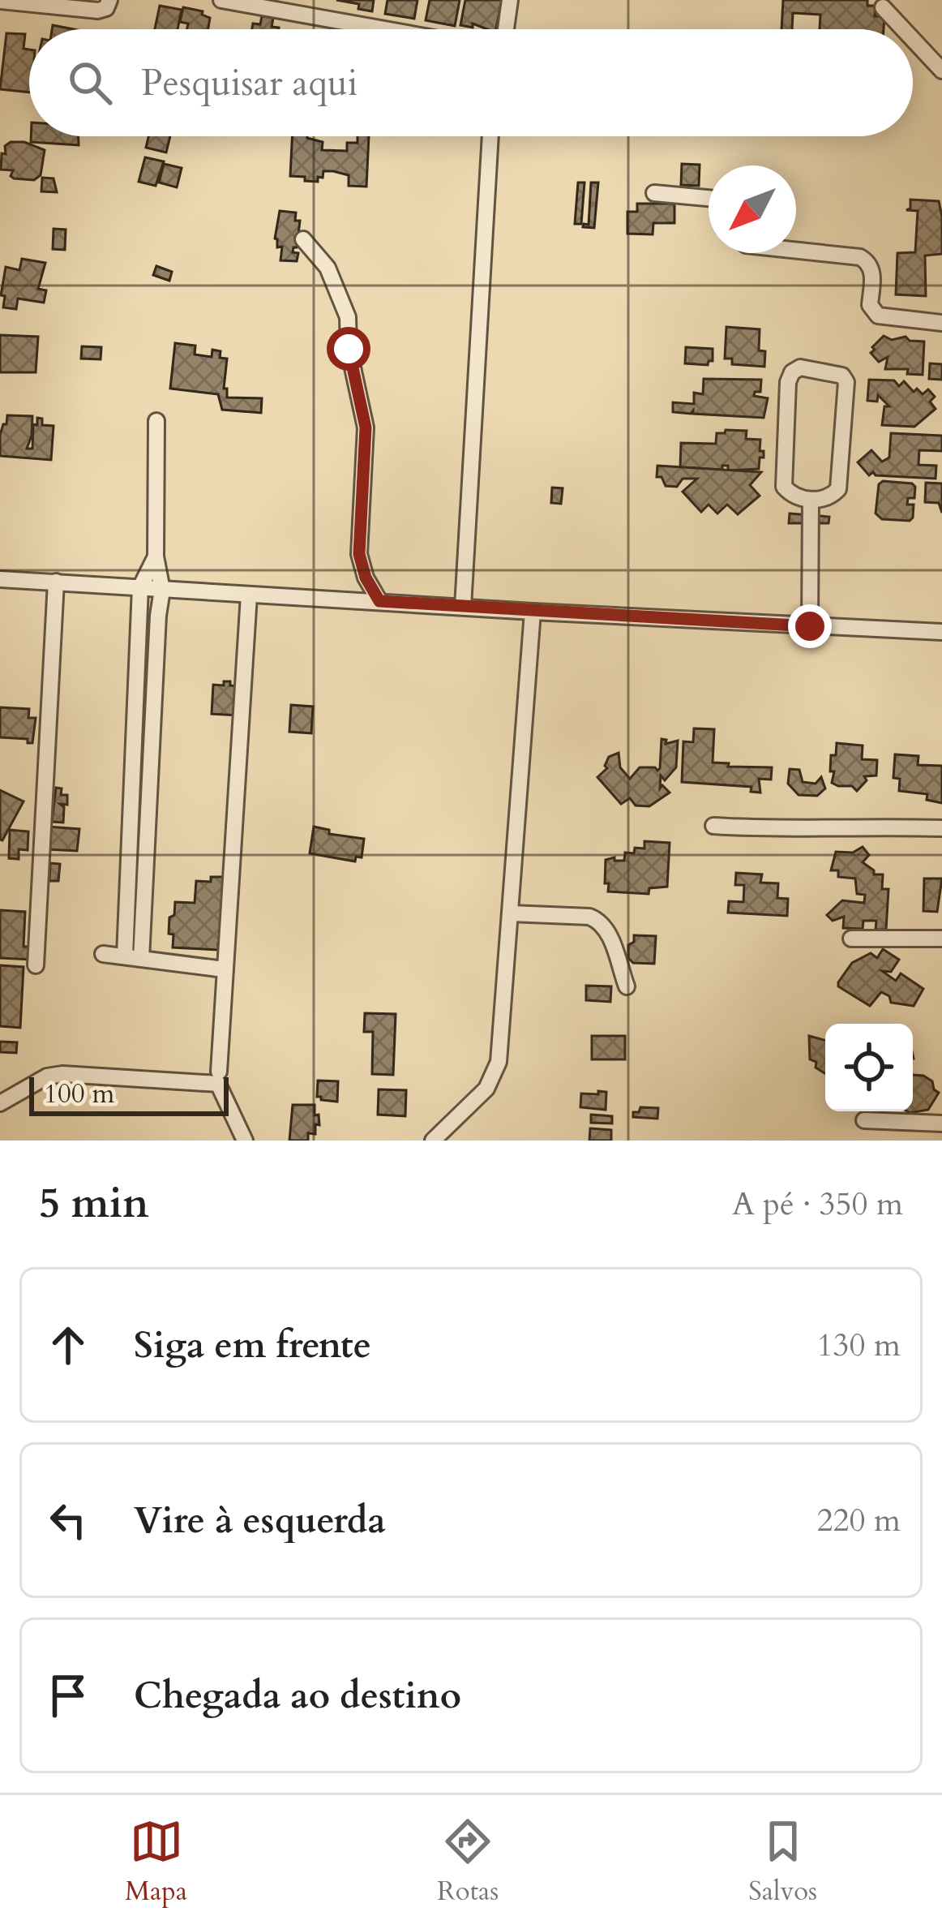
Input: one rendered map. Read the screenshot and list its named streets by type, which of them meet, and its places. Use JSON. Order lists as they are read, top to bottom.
{
  "scale_bar": "100 m",
  "north": "bottom left",
  "page": {
    "search": "Pesquisar aqui",
    "scale": "100 m",
    "heading": ["5 min", "A pé · 350 m"],
    "list": [
      ["Siga em frente", "130 m"],
      ["Vire à esquerda", "220 m"],
      "Chegada ao destino"
    ],
    "nav": ["Mapa", "Rotas", "Salvos"]
  }
}
